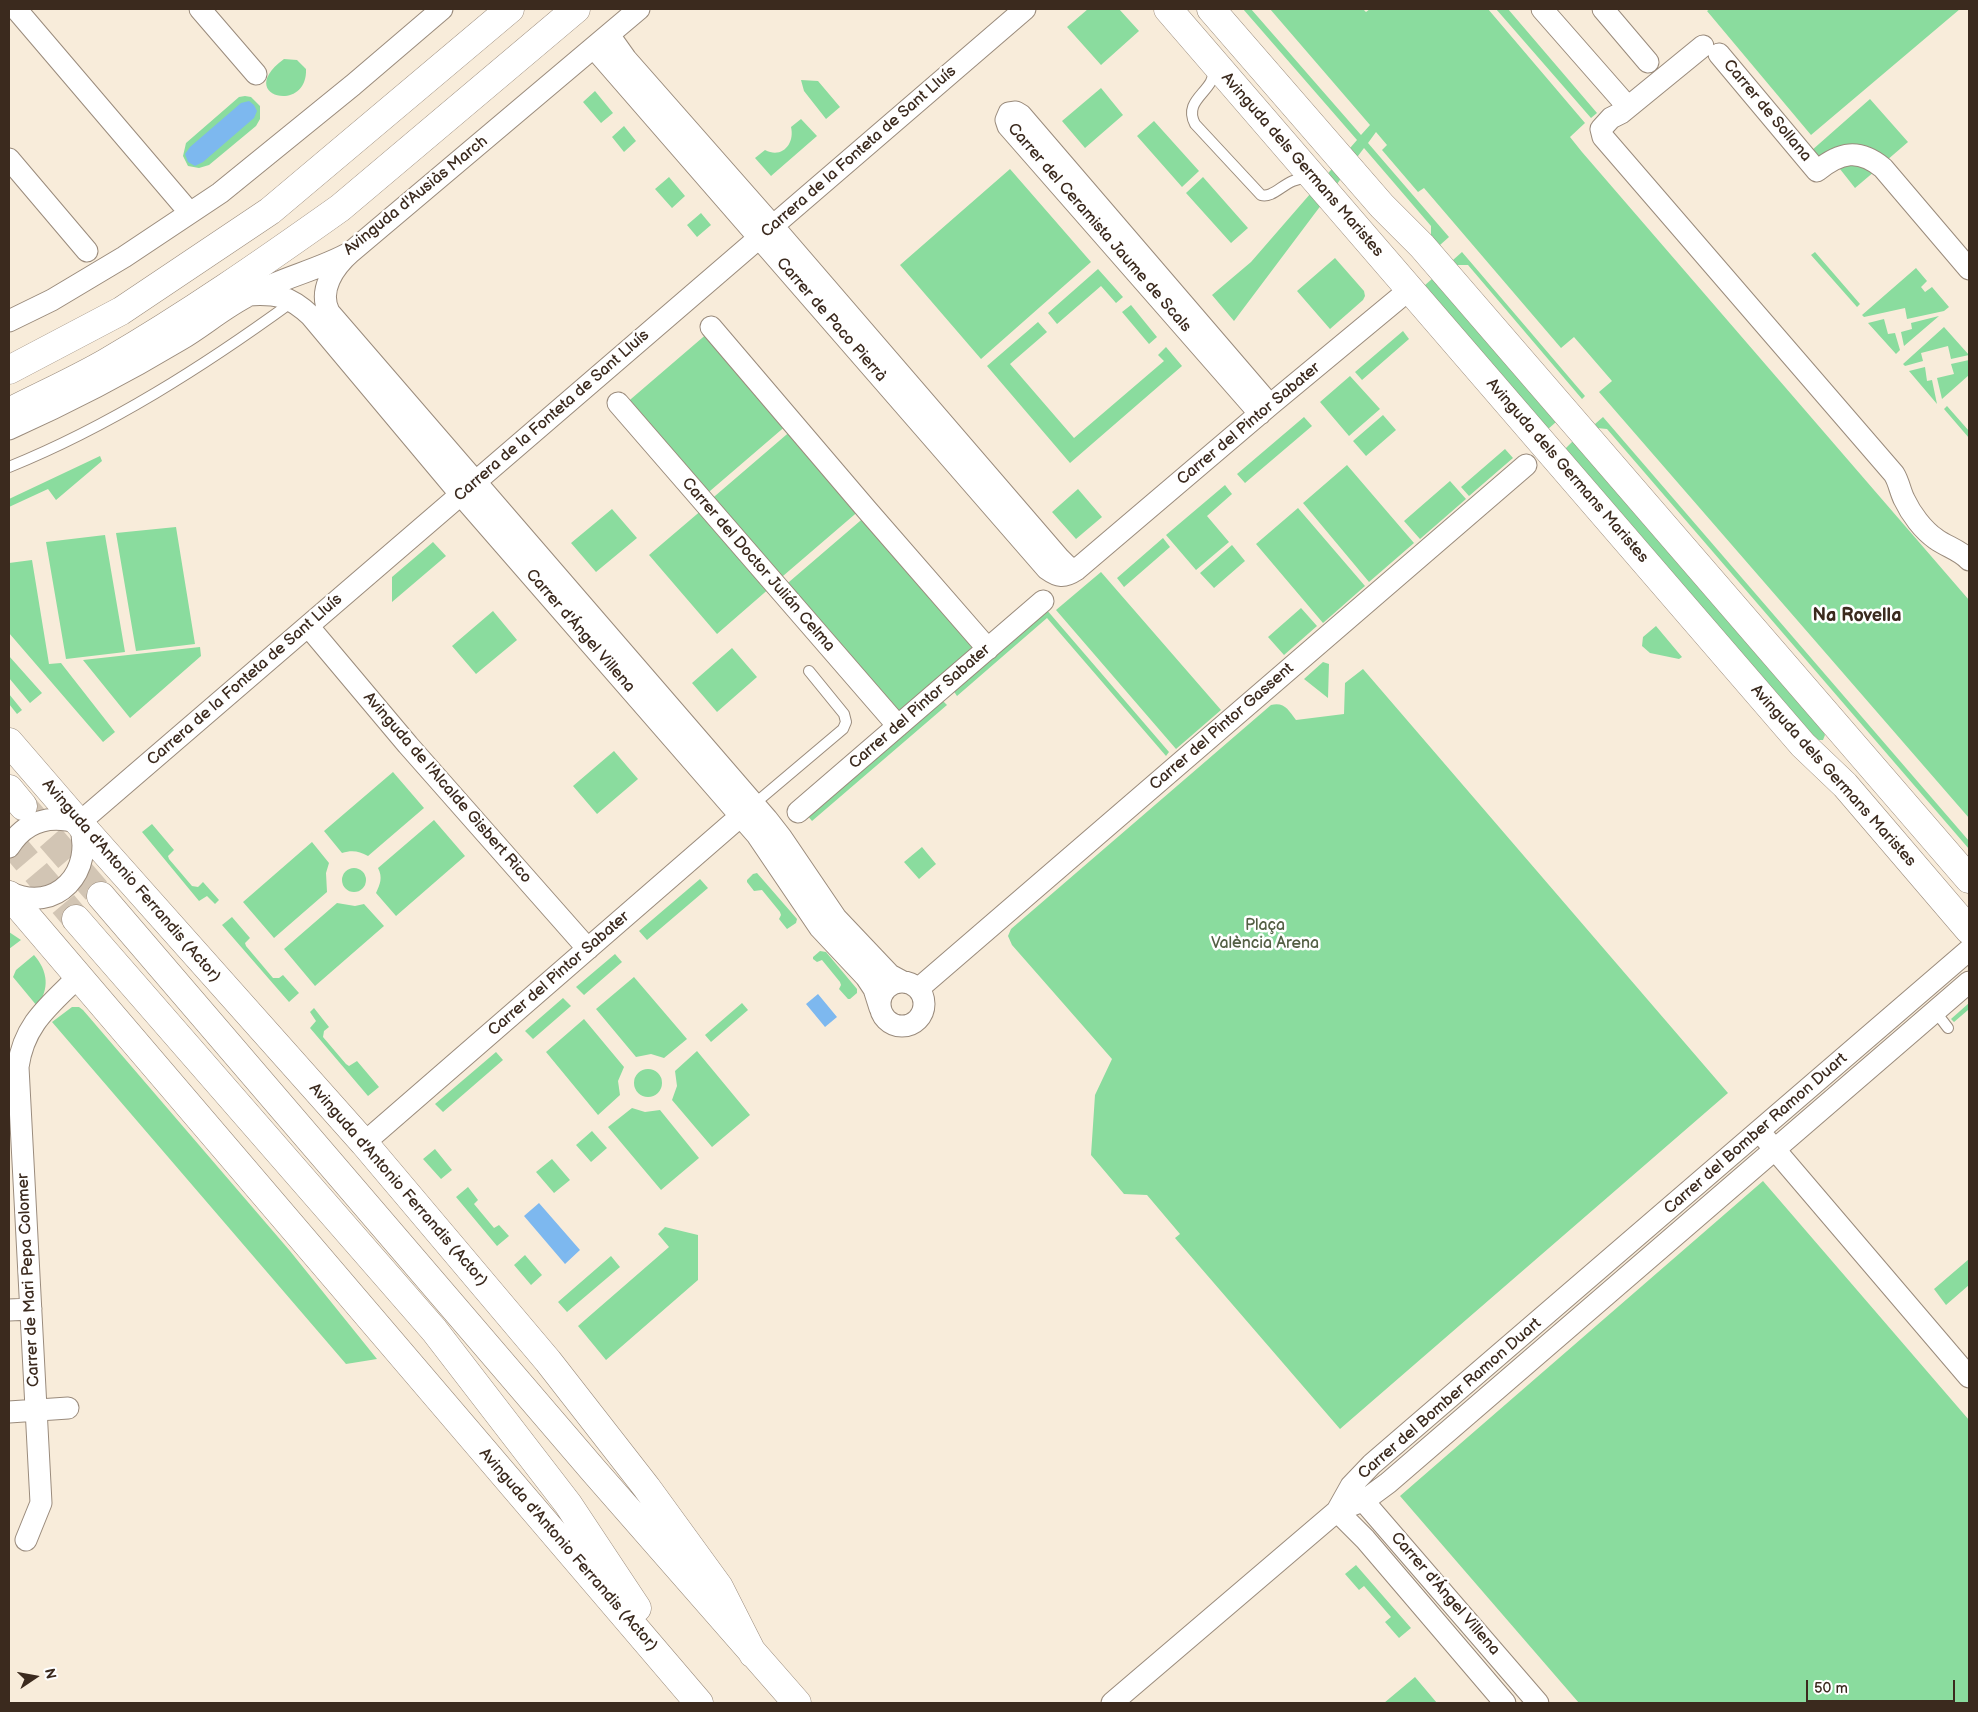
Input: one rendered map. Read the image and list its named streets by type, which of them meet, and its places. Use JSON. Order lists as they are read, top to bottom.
{
  "streets": {
    "main road": ["Avinguda dels Germans Maristes", "Avinguda d'Antonio Ferrandis (Actor)"],
    "street": [
      "Carrer de Sollana",
      "Carrera de la Fonteta de Sant Lluís",
      "Avinguda d'Ausiàs March",
      "Carrer del Ceramista Jaume de Scals",
      "Carrer de Paco Pierrà",
      "Carrer del Pintor Sabater",
      "Carrer del Doctor Julián Celma",
      "Carrer d'Ángel Villena",
      "Carrer del Pintor Gassent",
      "Avinguda de l'Alcalde Gisbert Rico",
      "Carrer del Bomber Ramon Duart",
      "Carrer de Mari Pepa Colomer"
    ]
  },
  "crossings": [
    ["Carrera de la Fonteta de Sant Lluís", "Carrer de Paco Pierrà"],
    ["Carrera de la Fonteta de Sant Lluís", "Carrer d'Ángel Villena"],
    ["Carrera de la Fonteta de Sant Lluís", "Avinguda de l'Alcalde Gisbert Rico"],
    ["Carrera de la Fonteta de Sant Lluís", "Avinguda d'Antonio Ferrandis (Actor)"],
    ["Avinguda dels Germans Maristes", "Carrer del Pintor Sabater"],
    ["Avinguda d'Ausiàs March", "Carrer de Paco Pierrà"],
    ["Avinguda d'Ausiàs March", "Carrer d'Ángel Villena"],
    ["Carrer del Ceramista Jaume de Scals", "Carrer del Pintor Sabater"],
    ["Carrer de Paco Pierrà", "Carrer del Pintor Sabater"],
    ["Carrer del Pintor Sabater", "Carrer del Doctor Julián Celma"],
    ["Carrer del Pintor Sabater", "Carrer d'Ángel Villena"],
    ["Carrer del Pintor Sabater", "Avinguda de l'Alcalde Gisbert Rico"],
    ["Carrer del Pintor Sabater", "Avinguda d'Antonio Ferrandis (Actor)"],
    ["Carrer d'Ángel Villena", "Carrer del Pintor Gassent"],
    ["Carrer d'Ángel Villena", "Carrer del Bomber Ramon Duart"],
    ["Avinguda d'Antonio Ferrandis (Actor)", "Carrer de Mari Pepa Colomer"]
  ],
  "districts": ["Na Rovella"],
  "parks": ["Plaça València Arena"],
  "scale_bar": "50 m",
  "north": "right"
}
